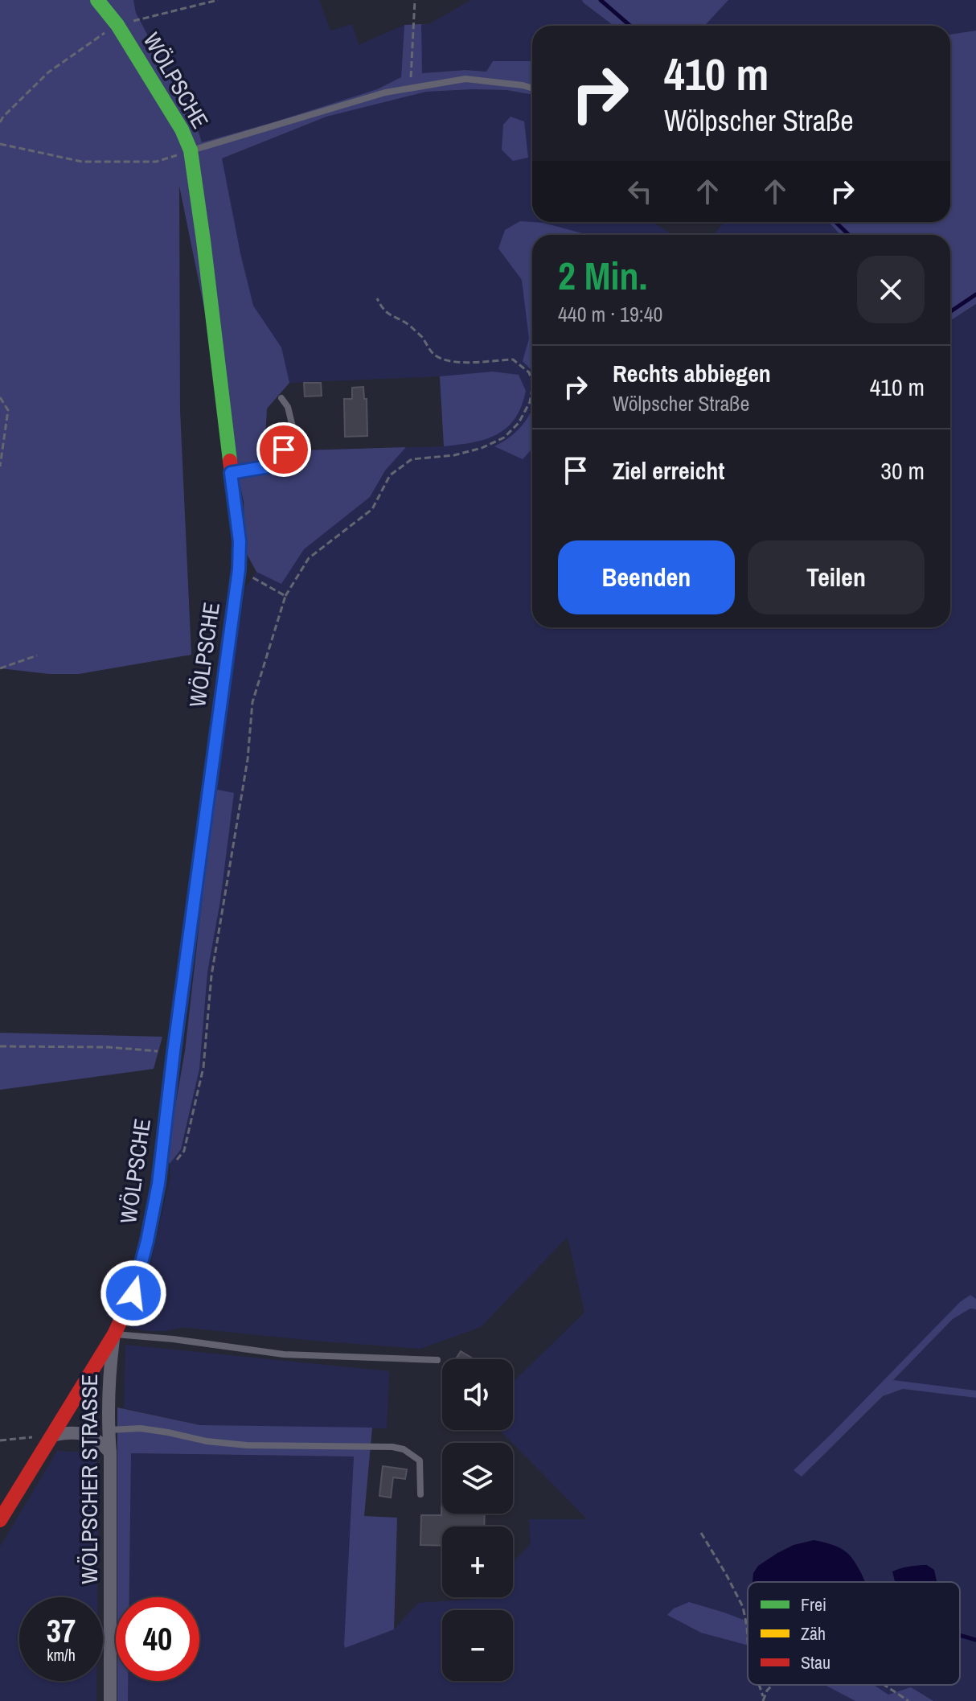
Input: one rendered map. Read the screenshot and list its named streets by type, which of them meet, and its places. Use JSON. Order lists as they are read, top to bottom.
{
  "streets": {
    "street": ["WÖLPSCHE", "WÖLPSCHER STRASSE"]
  },
  "crossings": [
    ["WÖLPSCHE", "WÖLPSCHER STRASSE"]
  ],
  "legend": ["Frei", "Zäh", "Stau"],
  "page": {
    "turn": ["410 m", "Wölpscher Straße"],
    "heading": ["2 Min.", "440 m · 19:40"],
    "list": [
      {
        "name": "Rechts abbiegen",
        "note": "Wölpscher Straße",
        "value": "410 m"
      },
      {
        "name": "Ziel erreicht",
        "value": "30 m"
      }
    ],
    "buttons": ["Beenden", "Teilen"],
    "map_buttons": ["+", "−"],
    "speed": "37 km/h",
    "limit": "40"
  }
}
